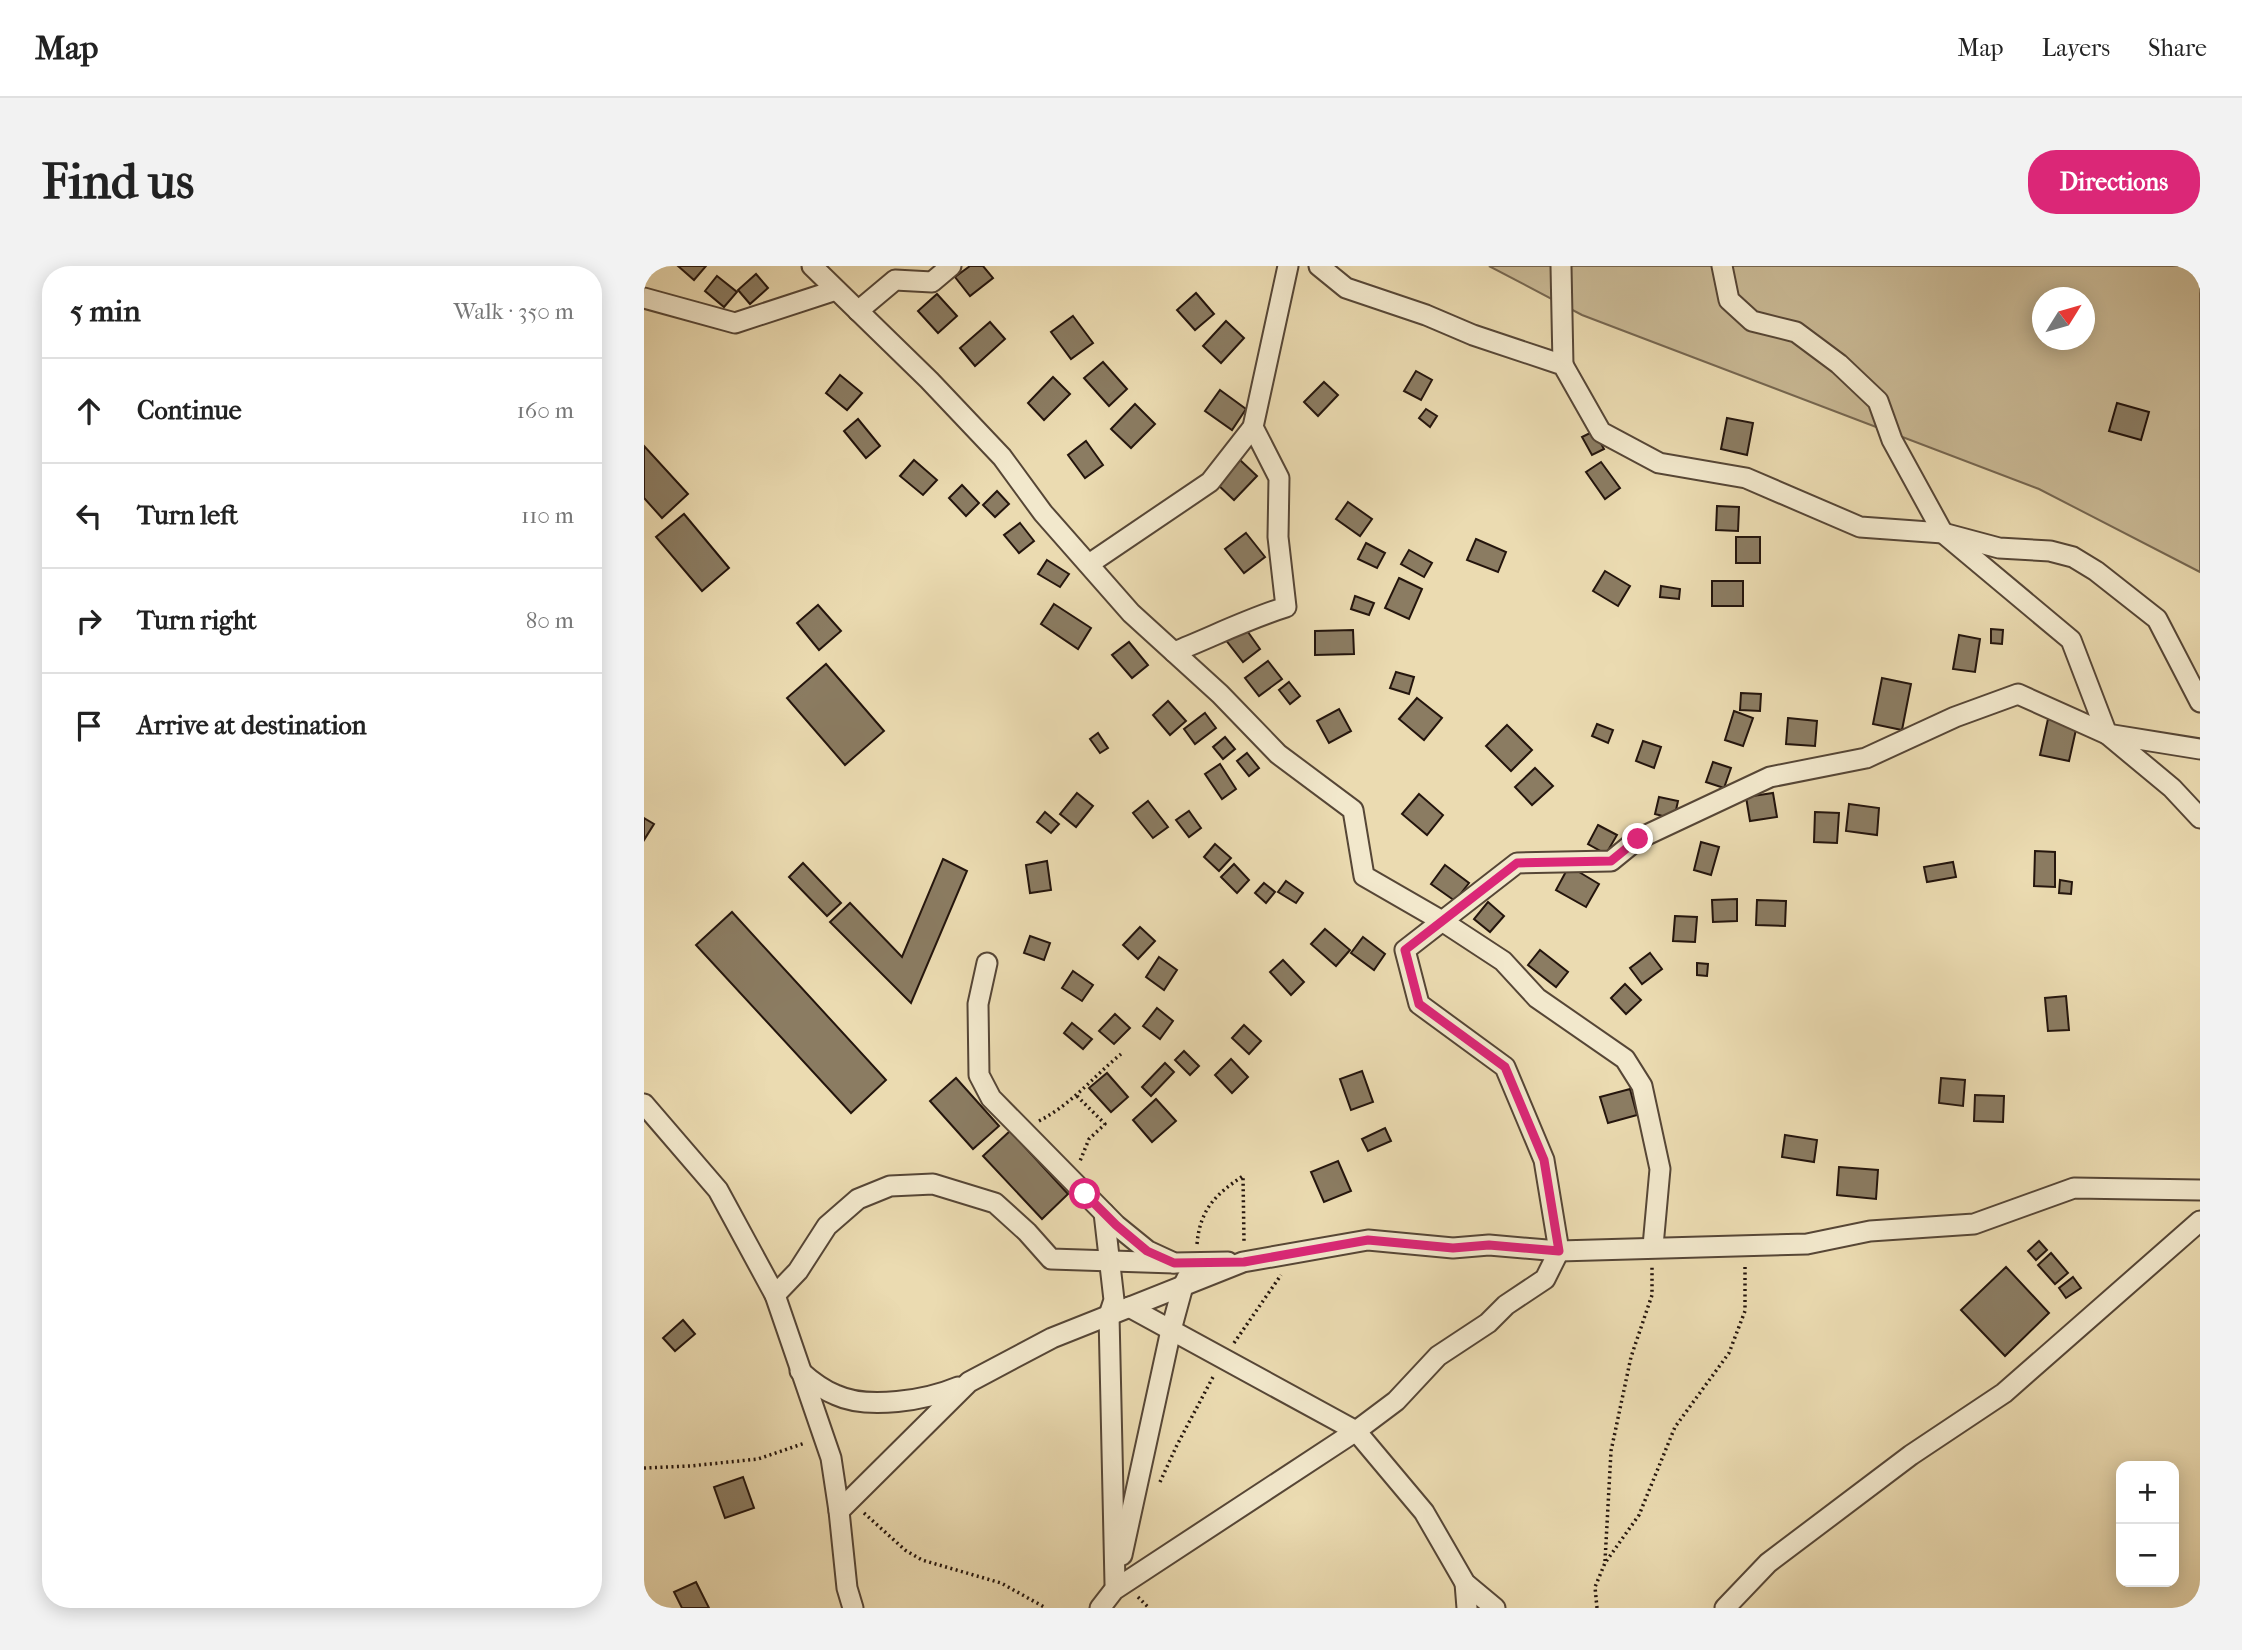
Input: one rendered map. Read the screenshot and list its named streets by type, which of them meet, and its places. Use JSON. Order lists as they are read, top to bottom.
{
  "north": "top right",
  "page": {
    "header": "Map",
    "nav": ["Map", "Layers", "Share"],
    "buttons": "Directions",
    "title": "Find us",
    "heading": ["5 min", "Walk · 350 m"],
    "list": [
      ["Continue", "160 m"],
      ["Turn left", "110 m"],
      ["Turn right", "80 m"],
      "Arrive at destination"
    ],
    "map_buttons": ["+", "−"]
  }
}
